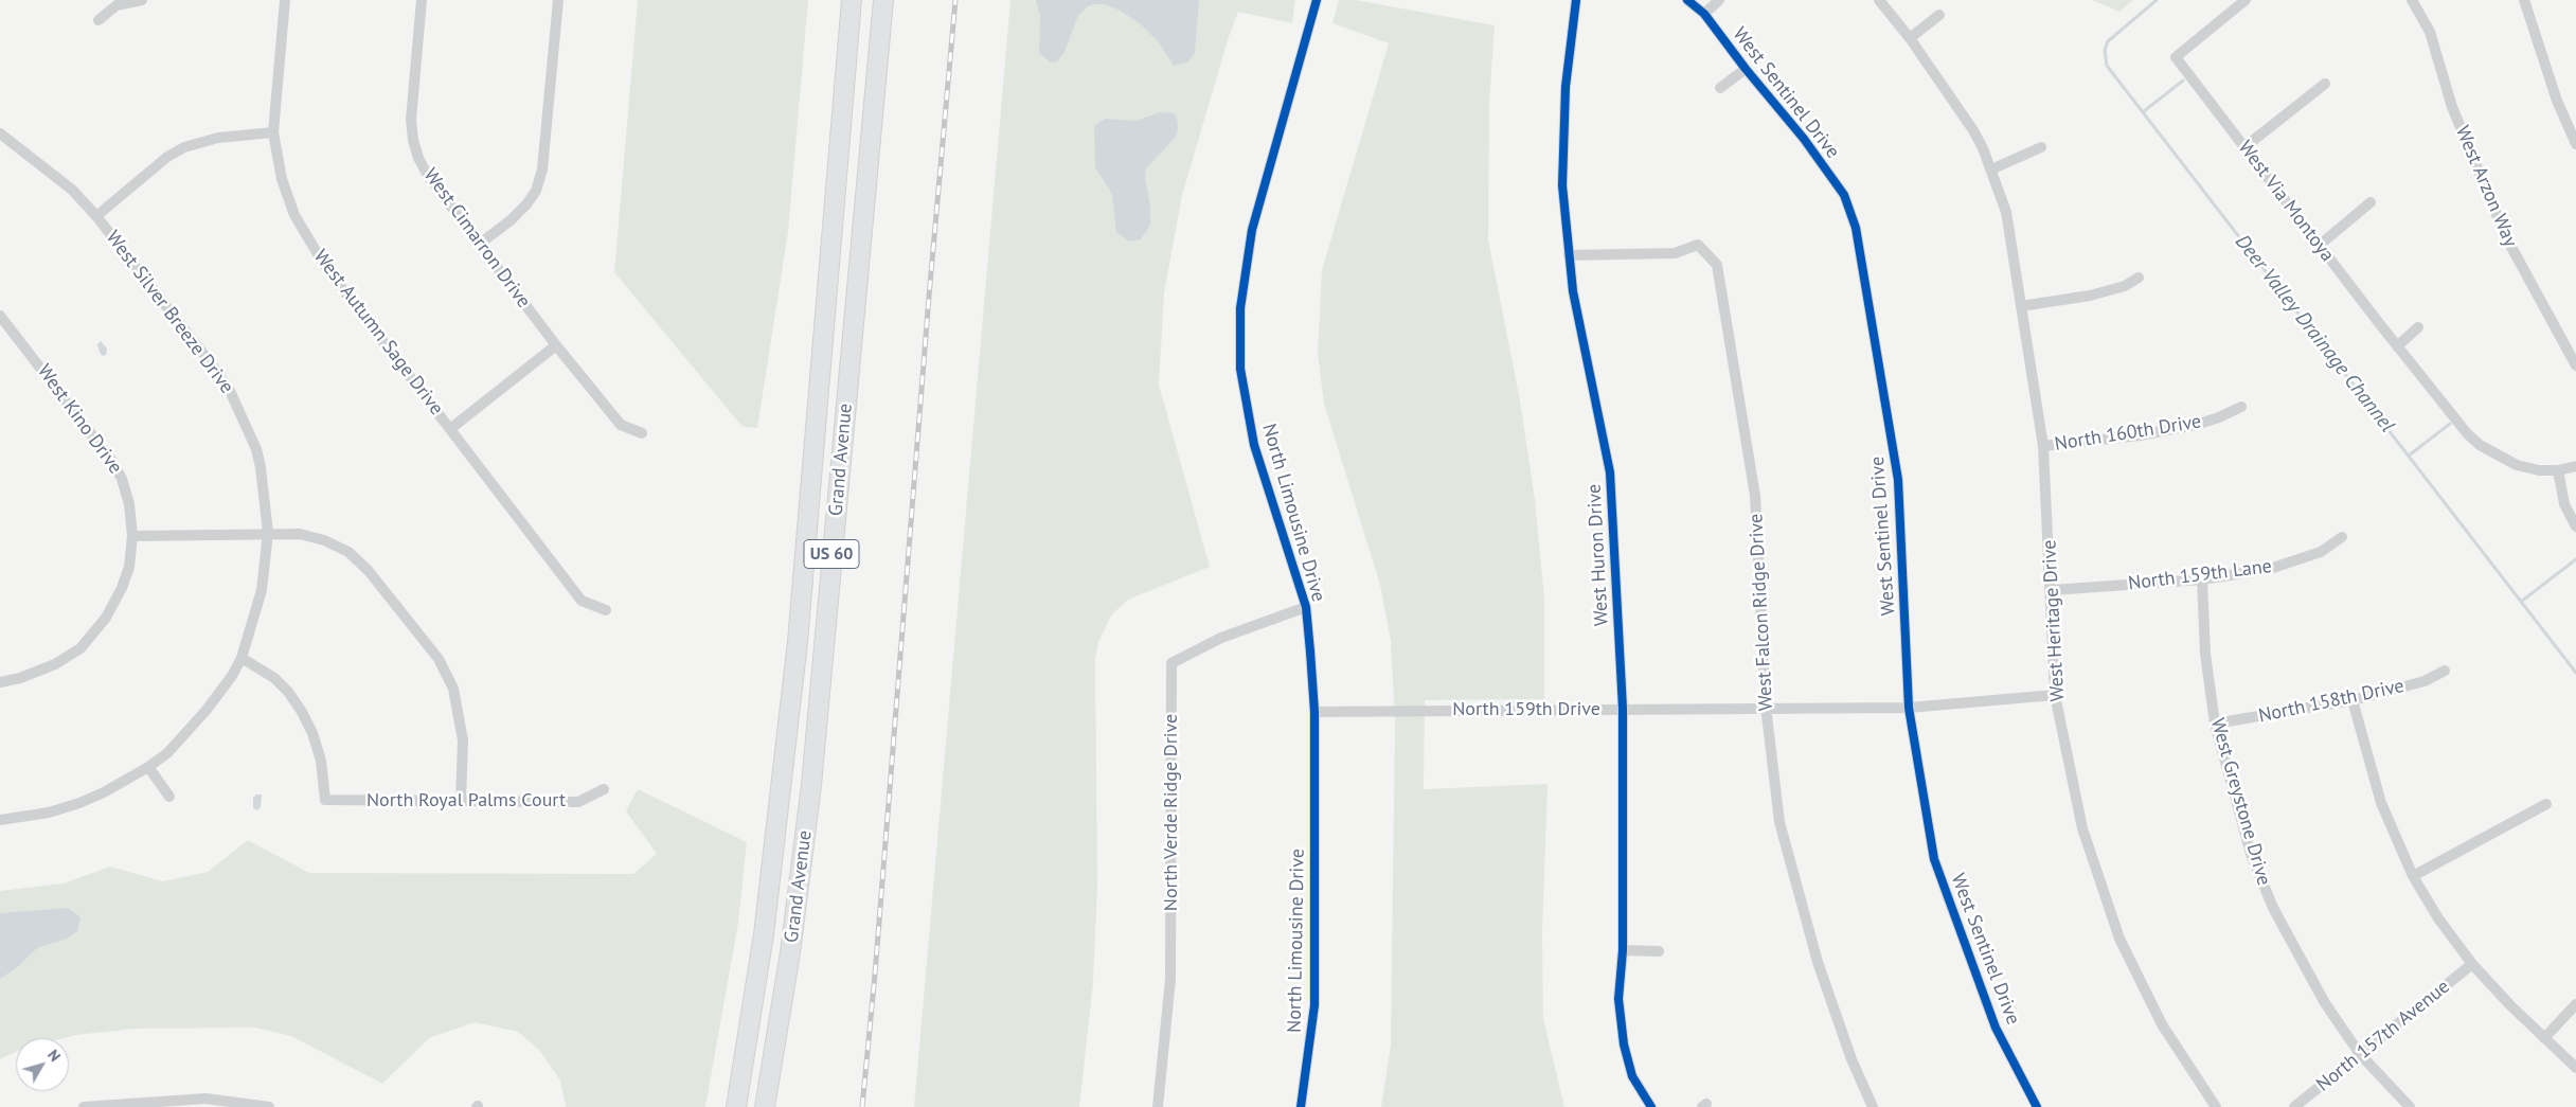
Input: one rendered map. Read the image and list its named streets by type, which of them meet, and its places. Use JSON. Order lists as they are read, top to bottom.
{
  "streets": {
    "highway": ["Grand Avenue", "US 60"],
    "street": [
      "West Sentinel Drive",
      "West Arzon Way",
      "West Via Montoya",
      "West Cimarron Drive",
      "West Silver Breeze Drive",
      "West Autumn Sage Drive",
      "West Kino Drive",
      "North 160th Drive",
      "North Limousine Drive",
      "West Huron Drive",
      "North 159th Lane",
      "West Falcon Ridge Drive",
      "West Heritage Drive",
      "North 158th Drive",
      "North 159th Drive",
      "North Royal Palms Court",
      "West Greystone Drive",
      "North Verde Ridge Drive",
      "North 157th Avenue"
    ]
  },
  "crossings": [
    ["West Sentinel Drive", "North 159th Drive"],
    ["West Silver Breeze Drive", "North Royal Palms Court"],
    ["North 160th Drive", "West Heritage Drive"],
    ["North Limousine Drive", "North 159th Drive"],
    ["North Limousine Drive", "North Verde Ridge Drive"],
    ["West Huron Drive", "West Falcon Ridge Drive"],
    ["West Huron Drive", "North 159th Drive"],
    ["North 159th Lane", "West Heritage Drive"],
    ["North 159th Lane", "West Greystone Drive"],
    ["West Falcon Ridge Drive", "North 159th Drive"],
    ["West Heritage Drive", "North 159th Drive"],
    ["North 158th Drive", "West Greystone Drive"],
    ["West Greystone Drive", "North 157th Avenue"]
  ],
  "water": ["Deer Valley Drainage Channel"],
  "north": "top right"
}
